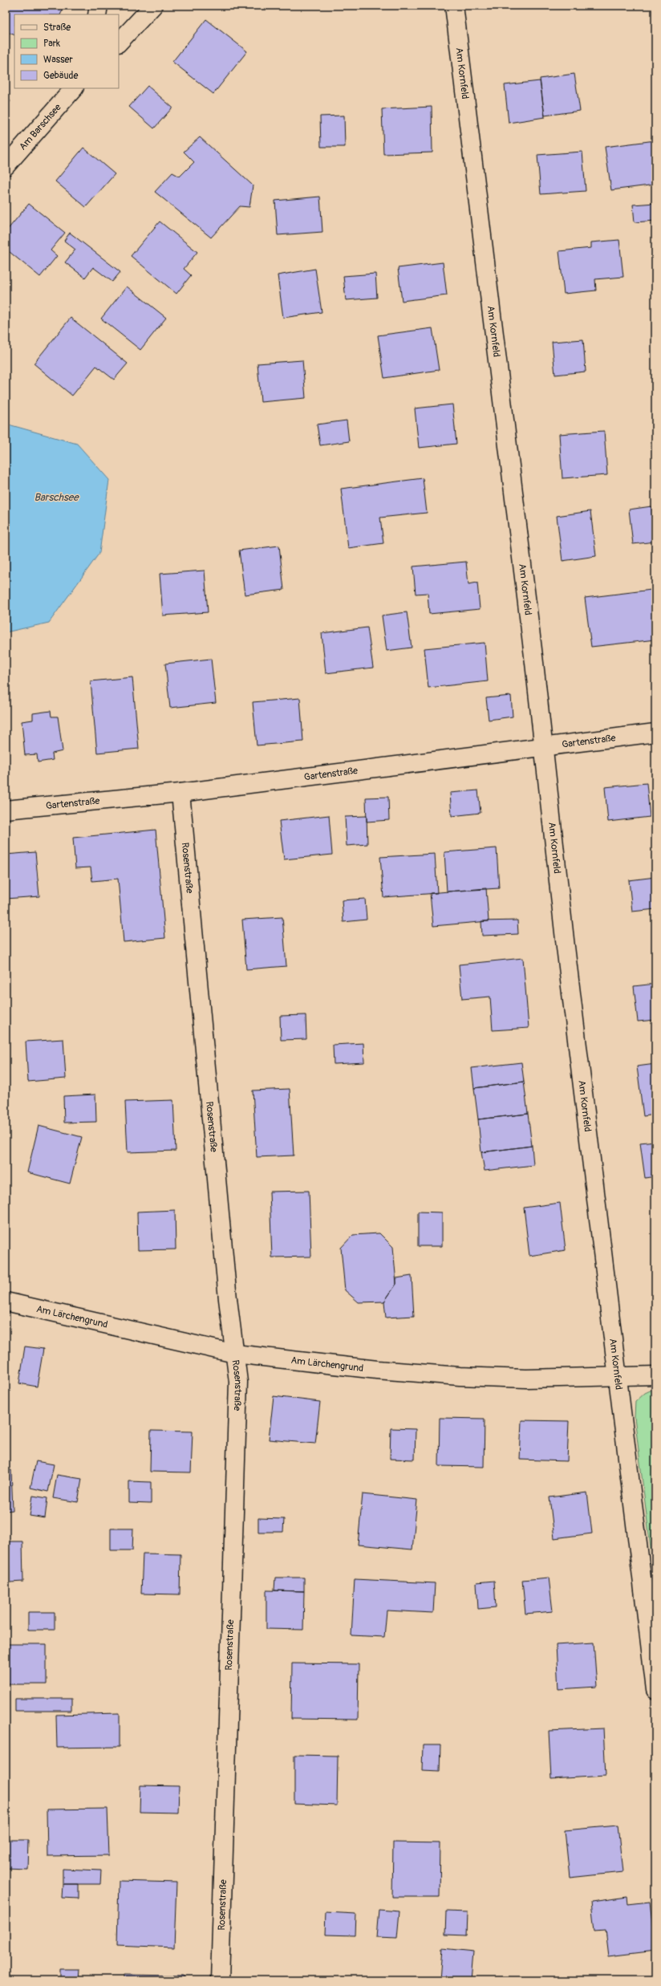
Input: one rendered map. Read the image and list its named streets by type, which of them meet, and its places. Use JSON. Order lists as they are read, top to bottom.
{
  "streets": {
    "street": [
      "Am Kornfeld",
      "Am Barschsee",
      "Gartenstraße",
      "Rosenstraße",
      "Am Lärchengrund"
    ]
  },
  "crossings": [
    ["Am Kornfeld", "Gartenstraße"],
    ["Am Kornfeld", "Am Lärchengrund"],
    ["Gartenstraße", "Rosenstraße"],
    ["Rosenstraße", "Am Lärchengrund"]
  ],
  "water": ["Barschsee"],
  "legend": [
    "Straße",
    "Park",
    "Wasser",
    "Gebäude"
  ]
}
